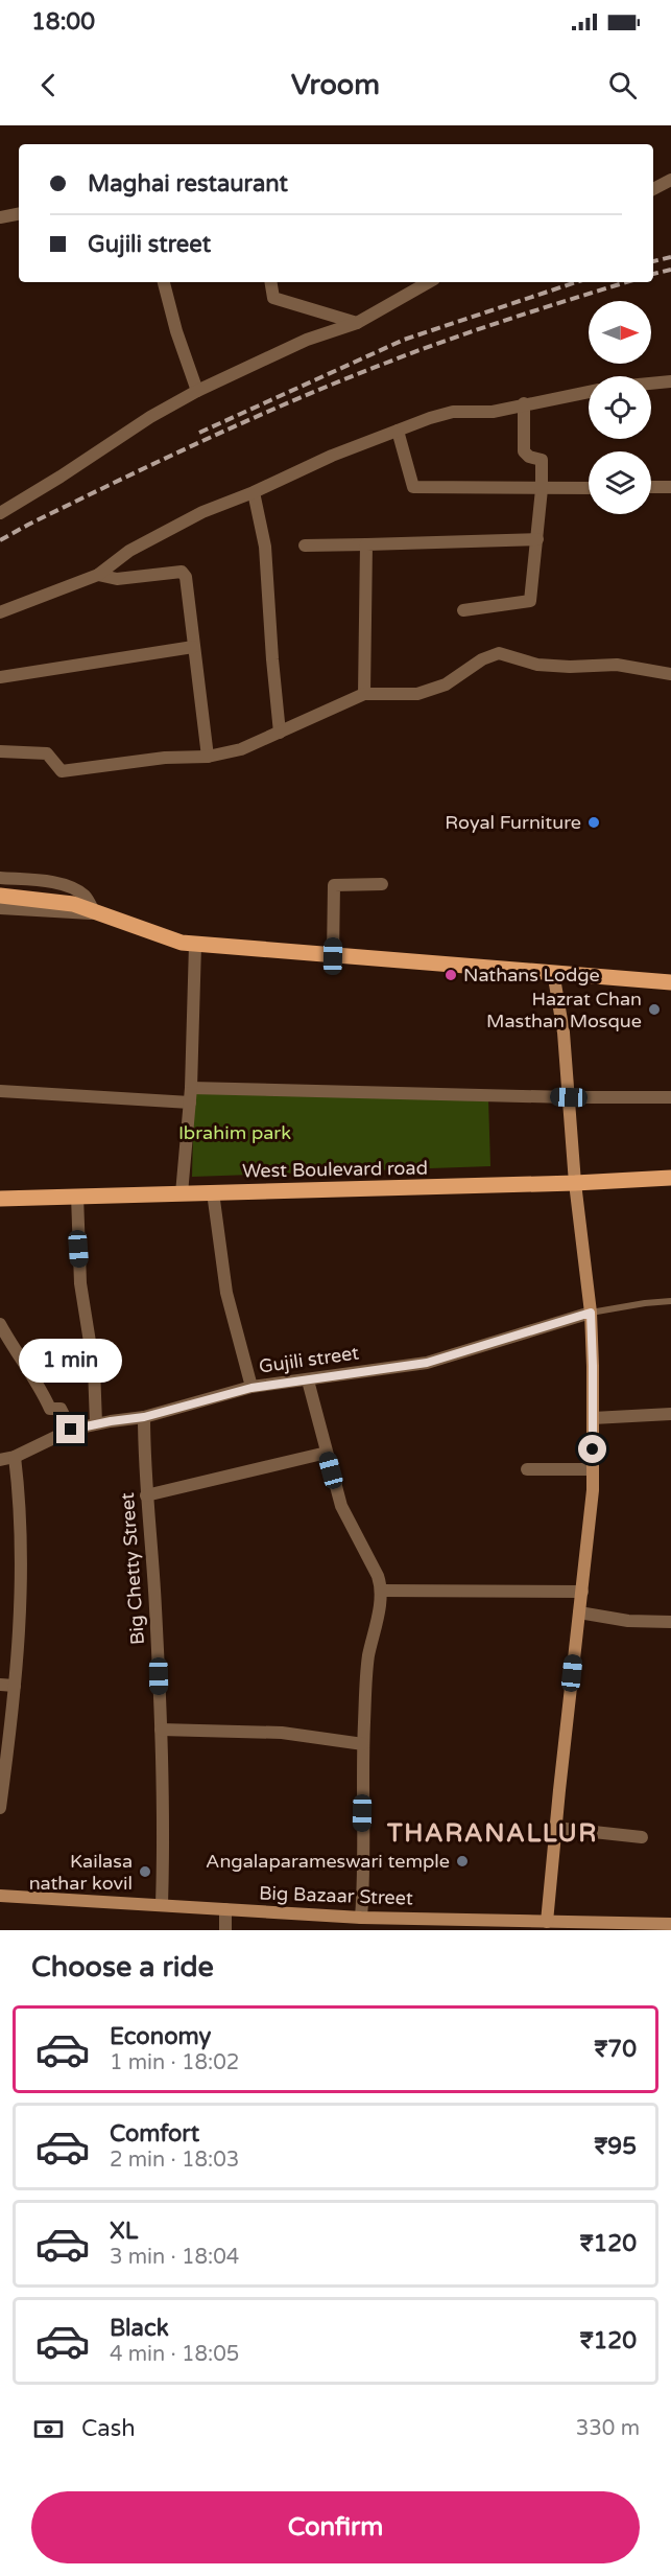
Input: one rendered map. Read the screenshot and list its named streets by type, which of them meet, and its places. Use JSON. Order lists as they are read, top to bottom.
{
  "streets": {
    "main road": ["West Boulevard road"],
    "street": ["Gujili street", "Big Chetty Street", "Big Bazaar Street"]
  },
  "crossings": [
    ["Gujili street", "Big Chetty Street"],
    ["Big Chetty Street", "Big Bazaar Street"]
  ],
  "districts": ["THARANALLUR"],
  "parks": ["Ibrahim park"],
  "places": [
    "Royal Furniture",
    "Nathans Lodge",
    "Hazrat Chan Masthan Mosque",
    "Angalaparameswari temple",
    "Kailasa nathar kovil"
  ],
  "north": "right",
  "page": {
    "status": "18:00",
    "header": "Vroom",
    "banner": ["Maghai restaurant", "Gujili street"],
    "bubble": "1 min",
    "heading": "Choose a ride",
    "list": [
      {
        "name": "Economy",
        "note": "1 min · 18:02",
        "value": "₹70"
      },
      {
        "name": "Comfort",
        "note": "2 min · 18:03",
        "value": "₹95"
      },
      {
        "name": "XL",
        "note": "3 min · 18:04",
        "value": "₹120"
      },
      {
        "name": "Black",
        "note": "4 min · 18:05",
        "value": "₹120"
      }
    ],
    "pay": ["Cash", "330 m"],
    "buttons": "Confirm"
  }
}
